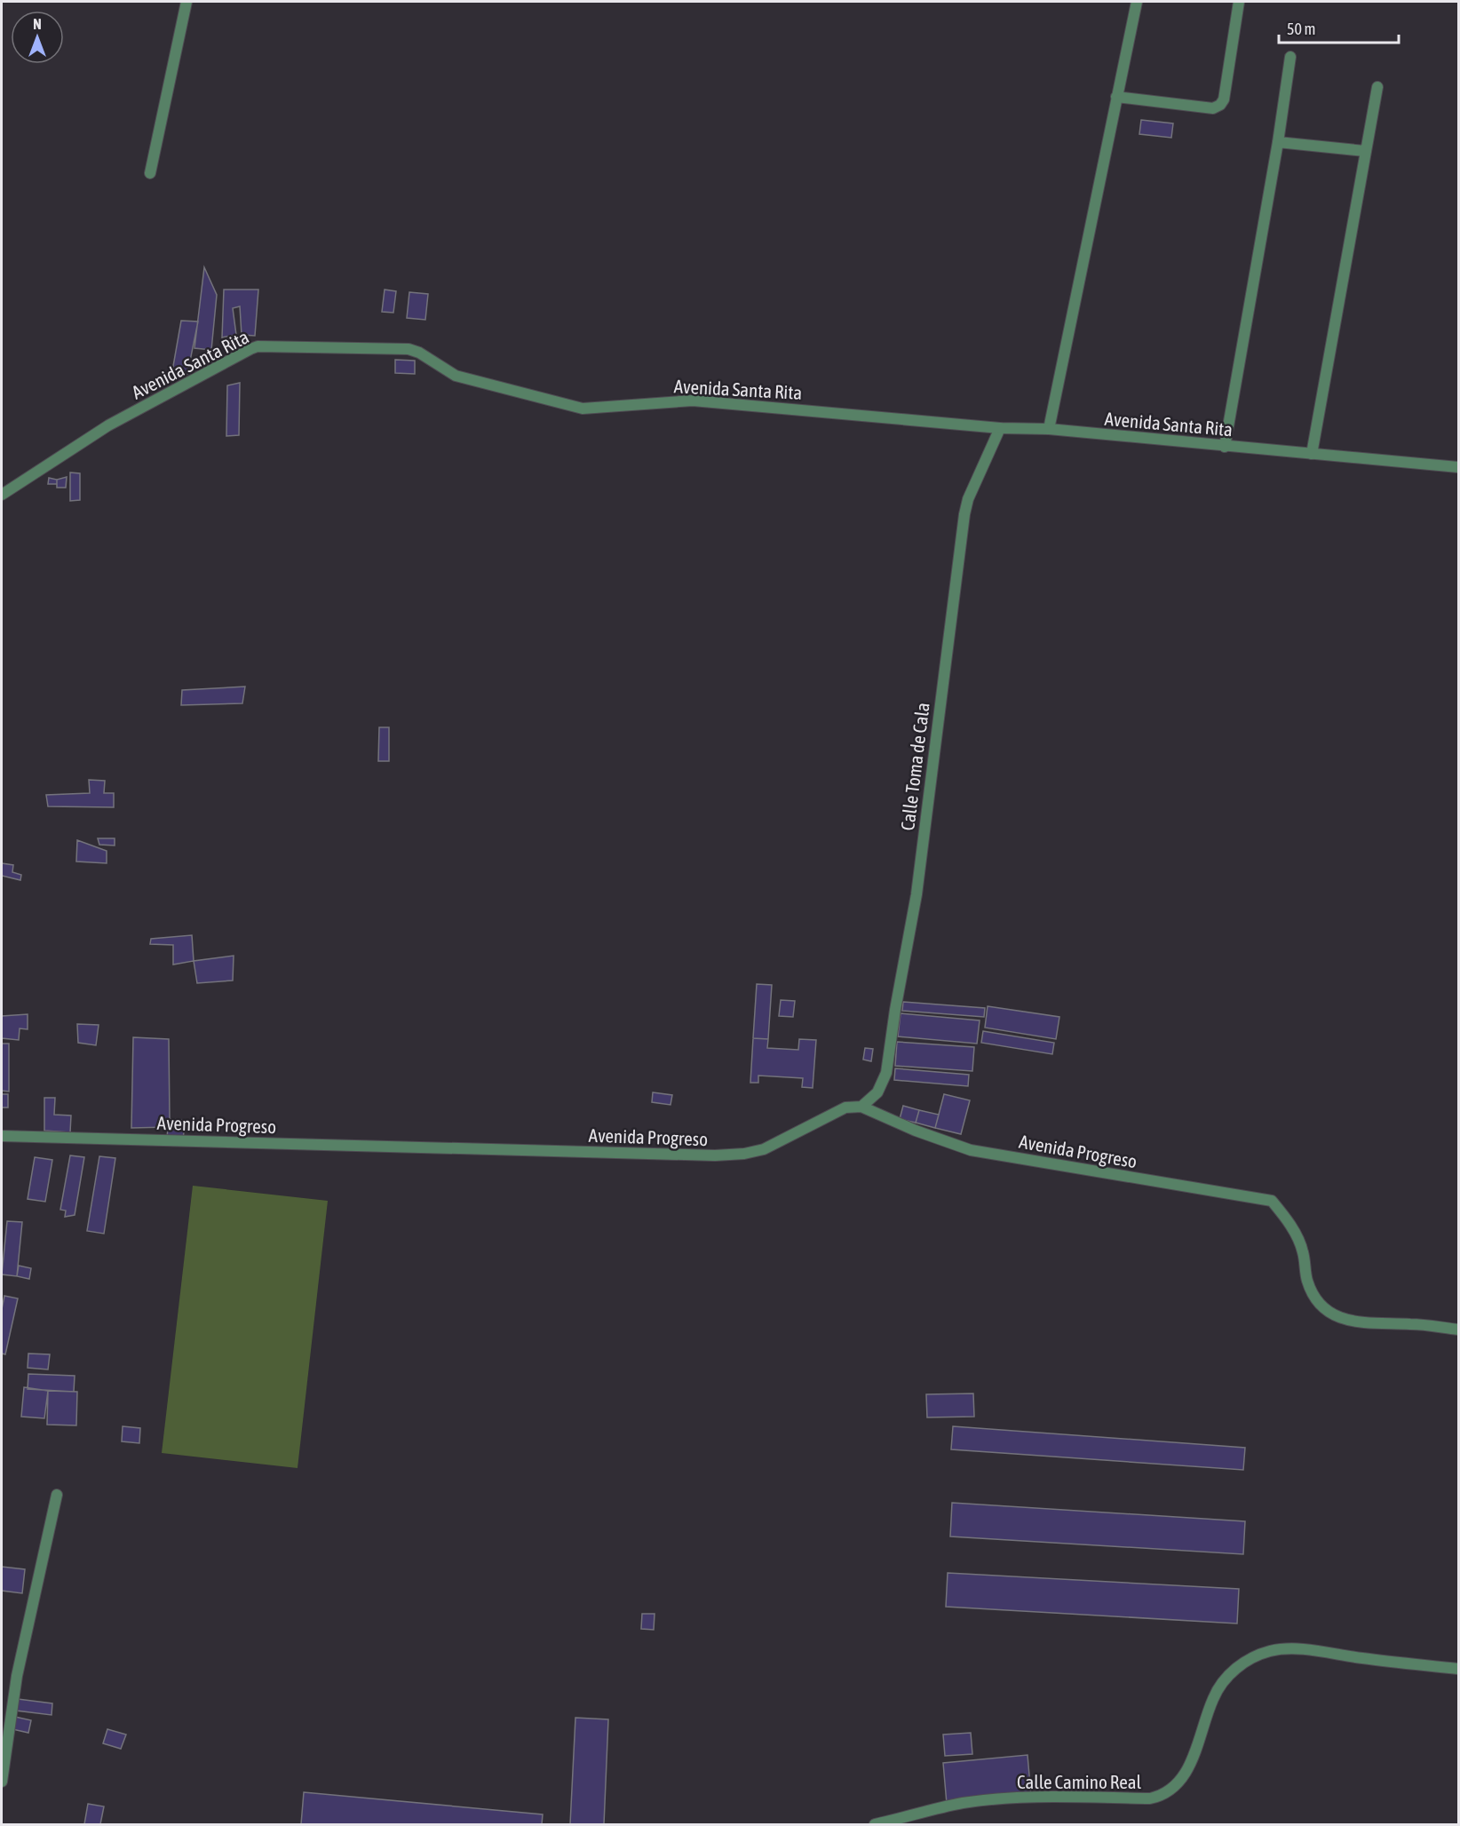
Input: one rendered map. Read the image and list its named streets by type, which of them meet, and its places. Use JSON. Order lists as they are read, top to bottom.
{
  "streets": {
    "street": [
      "Avenida Santa Rita",
      "Calle Toma de Cala",
      "Avenida Progreso",
      "Calle Camino Real"
    ]
  },
  "crossings": [
    ["Avenida Santa Rita", "Calle Toma de Cala"],
    ["Calle Toma de Cala", "Avenida Progreso"]
  ],
  "scale_bar": "50 m",
  "north": "top"
}
